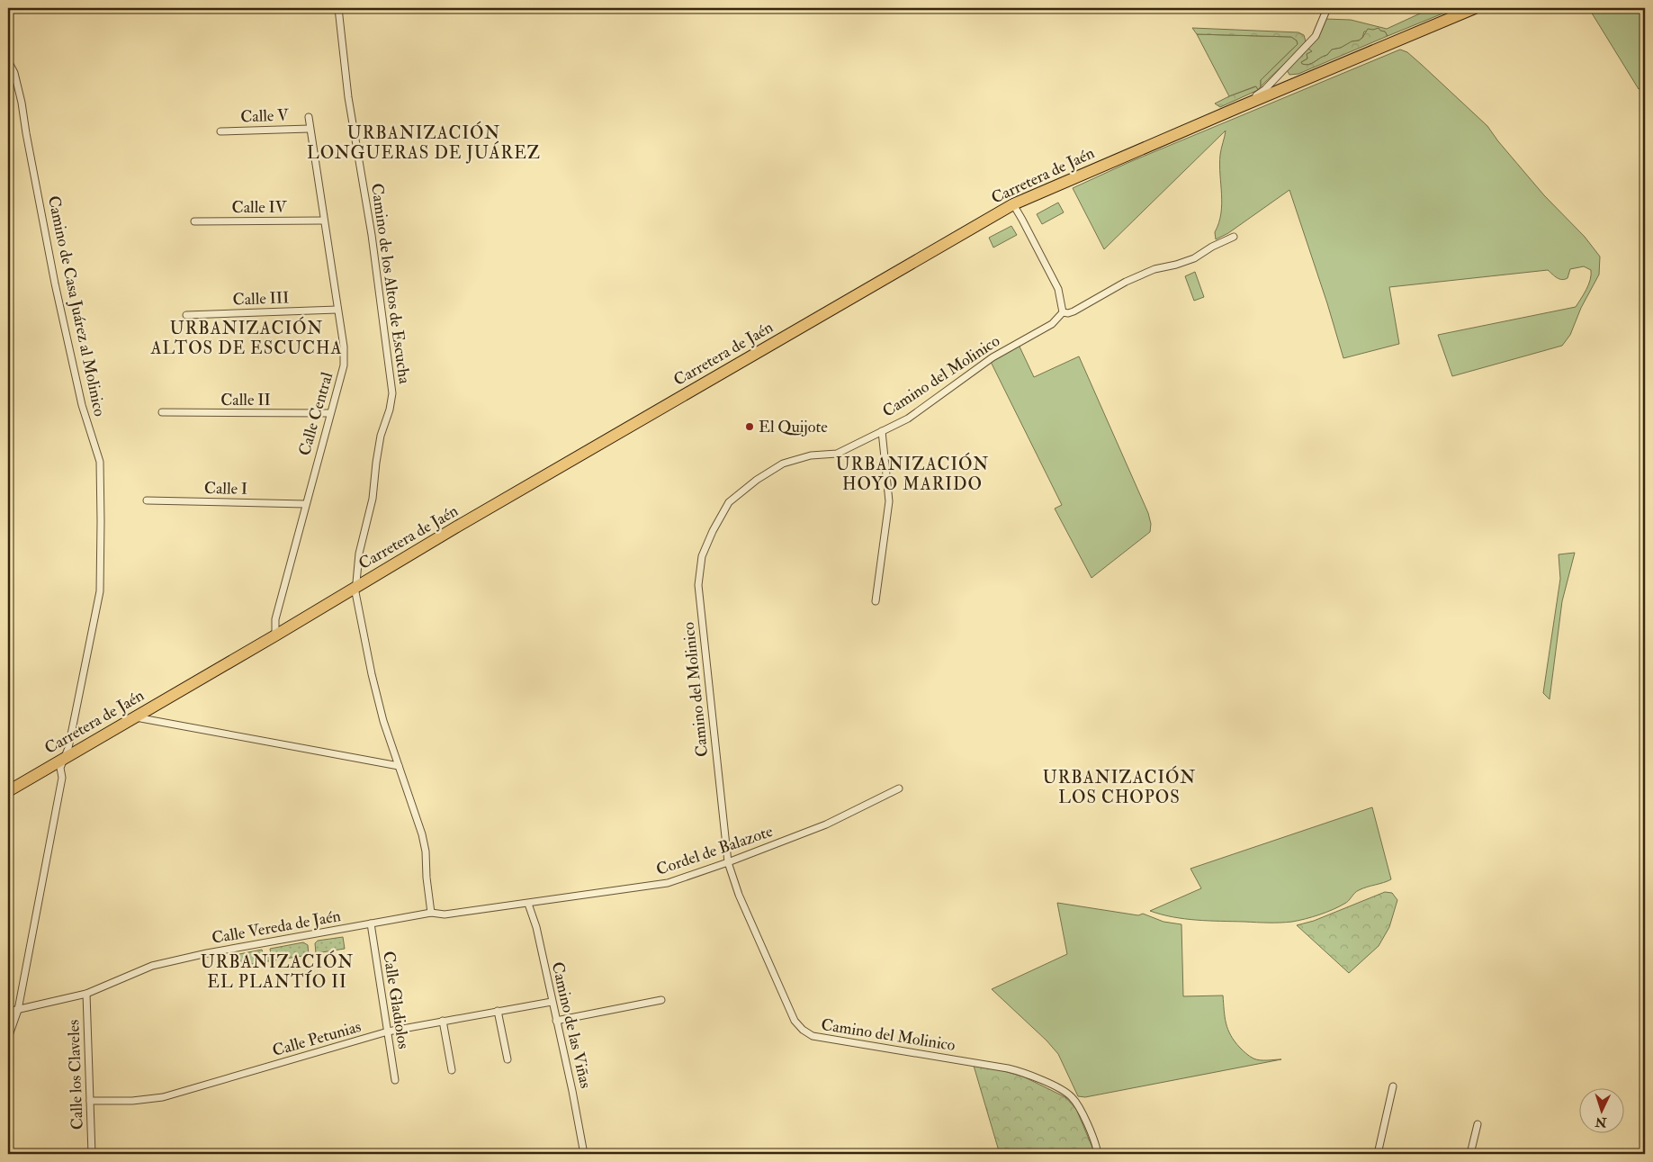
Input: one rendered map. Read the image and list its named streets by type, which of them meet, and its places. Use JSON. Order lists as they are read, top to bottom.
{
  "streets": {
    "highway": ["Carretera de Jaén"],
    "street": [
      "Calle V",
      "Calle IV",
      "Camino de los Altos de Escucha",
      "Calle III",
      "Camino de Casa Juárez al Molinico",
      "Camino del Molinico",
      "Calle II",
      "Calle Central",
      "Calle I",
      "Cordel de Balazote",
      "Calle Vereda de Jaén",
      "Calle Gladiolos",
      "Camino de las Viñas",
      "Calle Petunias",
      "Calle los Claveles"
    ]
  },
  "crossings": [
    ["Calle V", "Calle Central"],
    ["Carretera de Jaén", "Camino de los Altos de Escucha"],
    ["Carretera de Jaén", "Camino de Casa Juárez al Molinico"],
    ["Carretera de Jaén", "Calle Central"],
    ["Calle IV", "Calle Central"],
    ["Camino de los Altos de Escucha", "Calle Vereda de Jaén"],
    ["Calle III", "Calle Central"],
    ["Camino de Casa Juárez al Molinico", "Calle Vereda de Jaén"],
    ["Camino del Molinico", "Cordel de Balazote"],
    ["Calle II", "Calle Central"],
    ["Calle Central", "Calle I"],
    ["Cordel de Balazote", "Calle Vereda de Jaén"],
    ["Cordel de Balazote", "Camino de las Viñas"],
    ["Calle Vereda de Jaén", "Calle Gladiolos"],
    ["Calle Vereda de Jaén", "Camino de las Viñas"],
    ["Calle Vereda de Jaén", "Calle los Claveles"],
    ["Calle Gladiolos", "Calle Petunias"],
    ["Camino de las Viñas", "Calle Petunias"],
    ["Calle Petunias", "Calle los Claveles"]
  ],
  "districts": [
    "URBANIZACIÓN LONGUERAS DE JUÁREZ",
    "URBANIZACIÓN ALTOS DE ESCUCHA",
    "URBANIZACIÓN HOYO MARIDO",
    "URBANIZACIÓN LOS CHOPOS",
    "URBANIZACIÓN EL PLANTÍO II"
  ],
  "places": ["El Quijote"],
  "north": "bottom"
}
